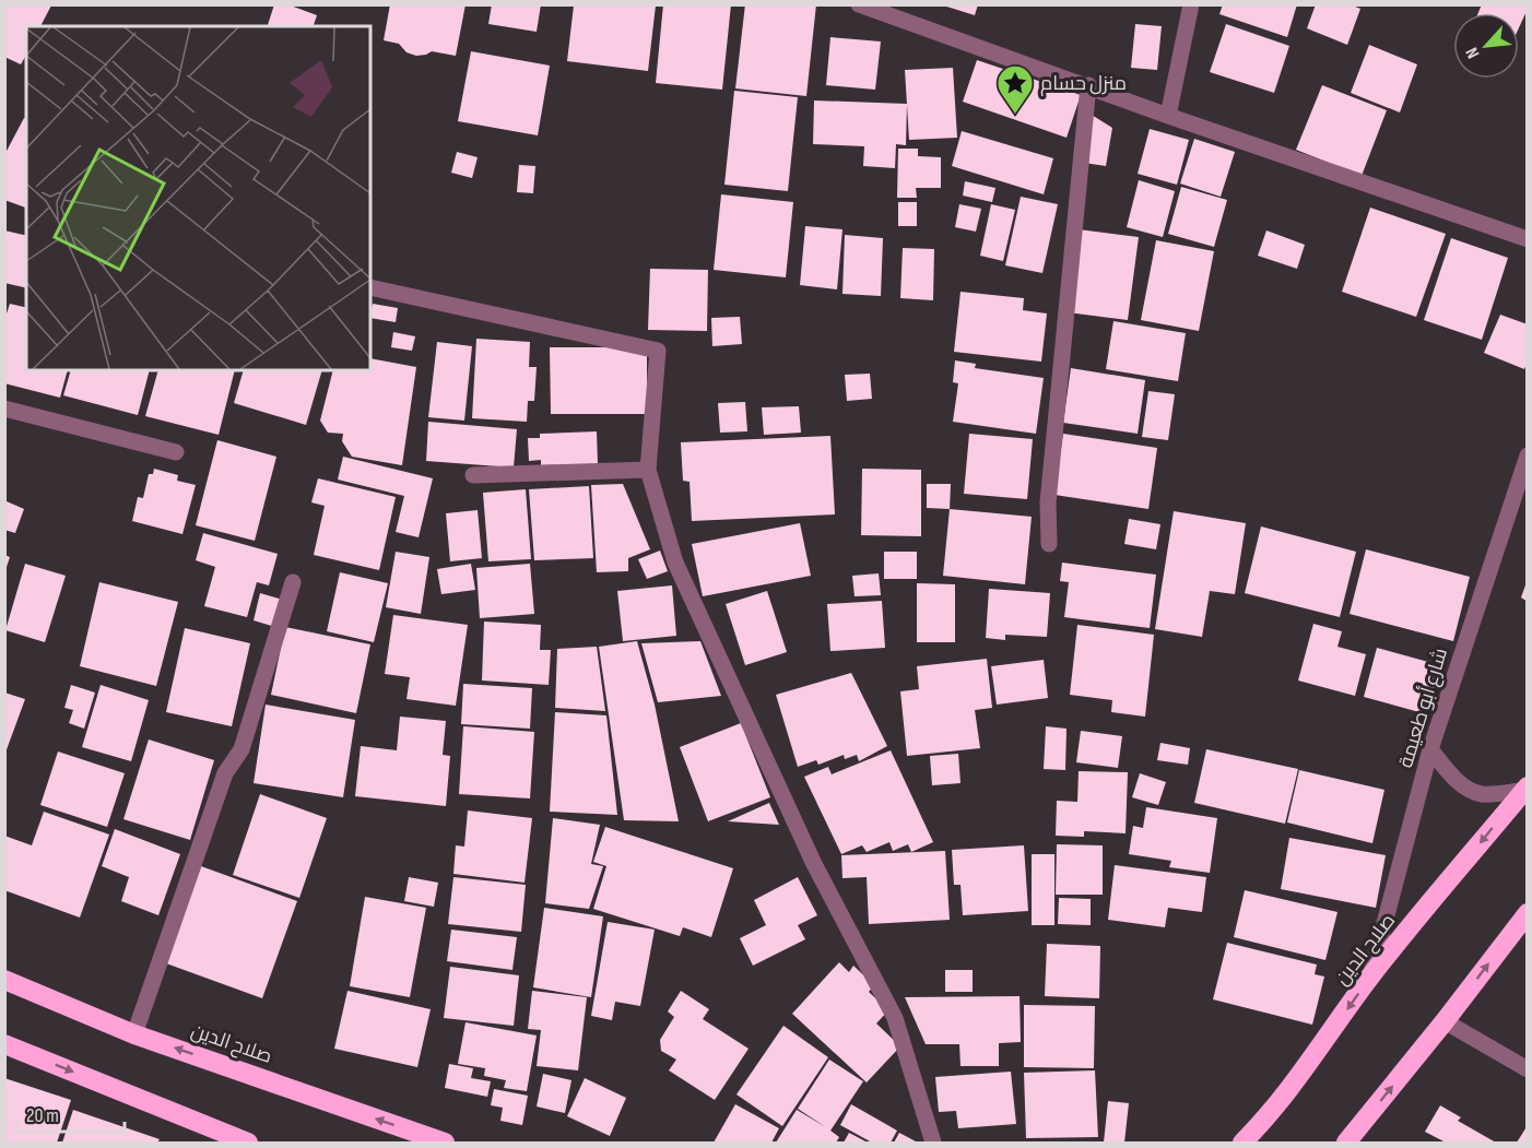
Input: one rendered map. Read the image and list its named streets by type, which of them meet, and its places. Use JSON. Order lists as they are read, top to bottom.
{
  "streets": {
    "highway": ["صلاح الدين"],
    "street": ["شارع أبو طعيمة"]
  },
  "crossings": [
    ["شارع أبو طعيمة", "صلاح الدين"]
  ],
  "one_way": ["صلاح الدين"],
  "places": {
    "place": ["منزل حسام"]
  },
  "scale_bar": "20 m",
  "north": "bottom left"
}
